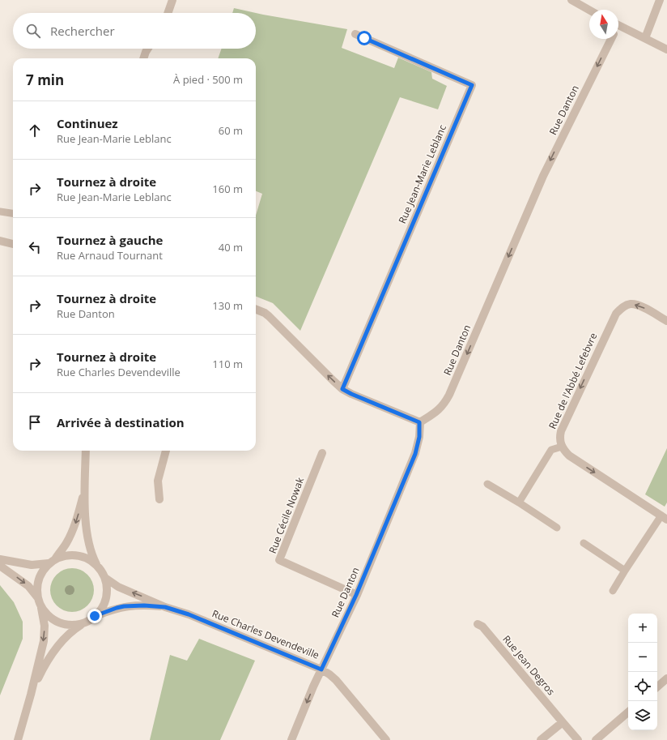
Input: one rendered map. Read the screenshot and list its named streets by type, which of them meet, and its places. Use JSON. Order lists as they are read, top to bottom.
{
  "streets": {
    "street": [
      "Rue Danton",
      "Rue Jean-Marie Leblanc",
      "Rue de l'Abbé Lefebvre",
      "Rue Cécile Nowak",
      "Rue Charles Devendeville",
      "Rue Jean Degros"
    ]
  },
  "crossings": [
    ["Rue Danton", "Rue Cécile Nowak"],
    ["Rue Danton", "Rue Charles Devendeville"]
  ],
  "one_way": ["Rue Danton", "Rue de l'Abbé Lefebvre"],
  "north": "top",
  "page": {
    "search": "Rechercher",
    "heading": ["7 min", "À pied · 500 m"],
    "list": [
      ["Continuez", "Rue Jean-Marie Leblanc", "60 m"],
      ["Tournez à droite", "Rue Jean-Marie Leblanc", "160 m"],
      ["Tournez à gauche", "Rue Arnaud Tournant", "40 m"],
      ["Tournez à droite", "Rue Danton", "130 m"],
      ["Tournez à droite", "Rue Charles Devendeville", "110 m"],
      "Arrivée à destination"
    ],
    "map_buttons": ["+", "−"]
  }
}
